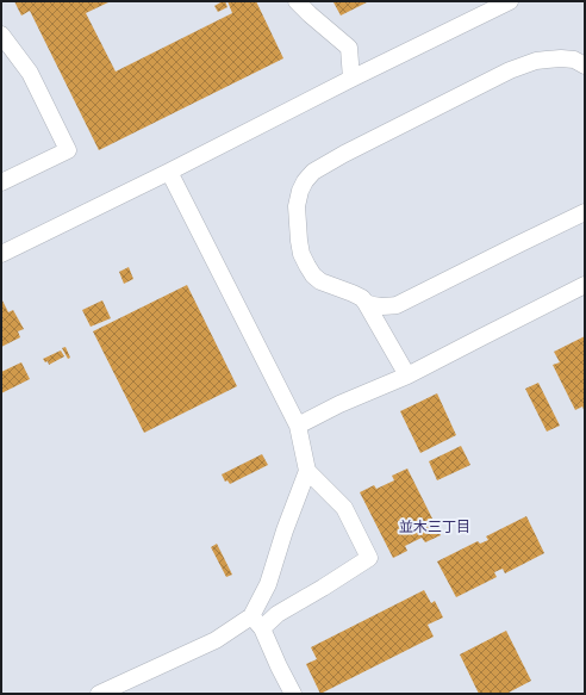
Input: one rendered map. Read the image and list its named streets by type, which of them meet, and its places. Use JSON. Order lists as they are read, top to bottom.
{
  "districts": ["並木三丁目"]
}
